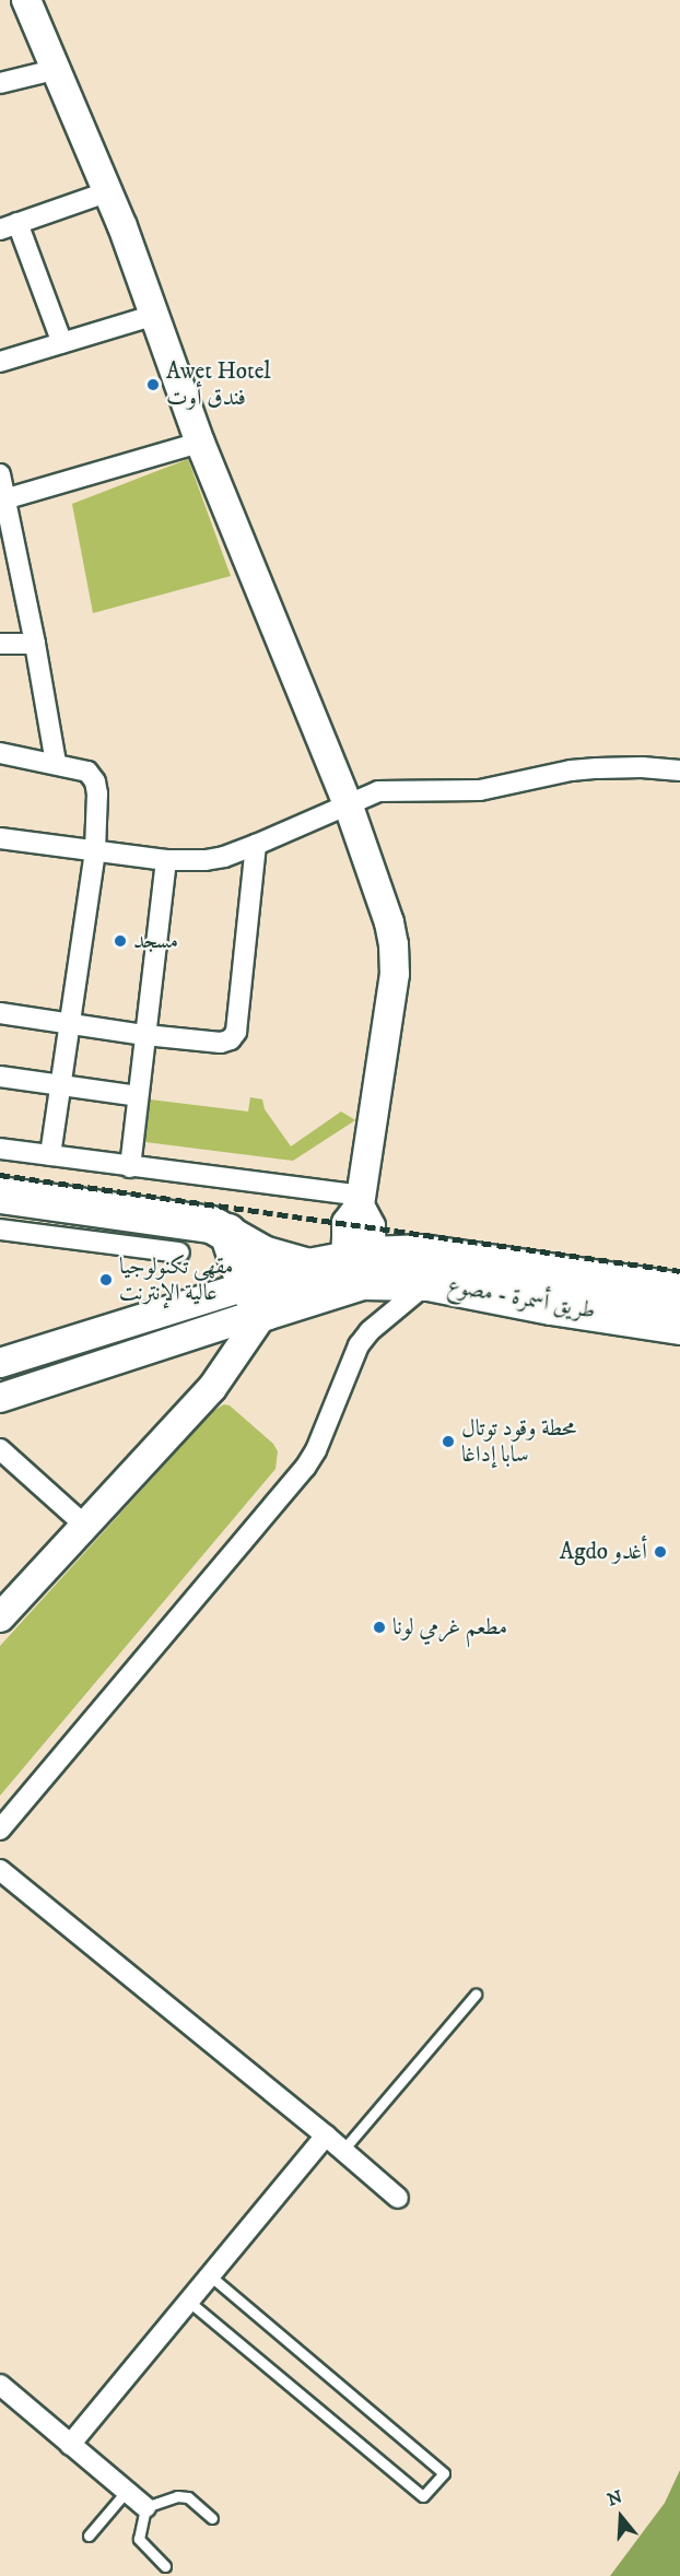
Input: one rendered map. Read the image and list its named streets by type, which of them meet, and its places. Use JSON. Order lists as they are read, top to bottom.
{
  "streets": {
    "highway": ["طريق أسمرة - مصوع"]
  },
  "places": [
    "Awet Hotel فندق أوت",
    "مسجد",
    "مقهى تكنولوجيا عالية الإنترنت",
    "محطة وقود توتال سابا إداغا",
    "Agdo أغدو",
    "مطعم غرمي لونا"
  ],
  "north": "top"
}
